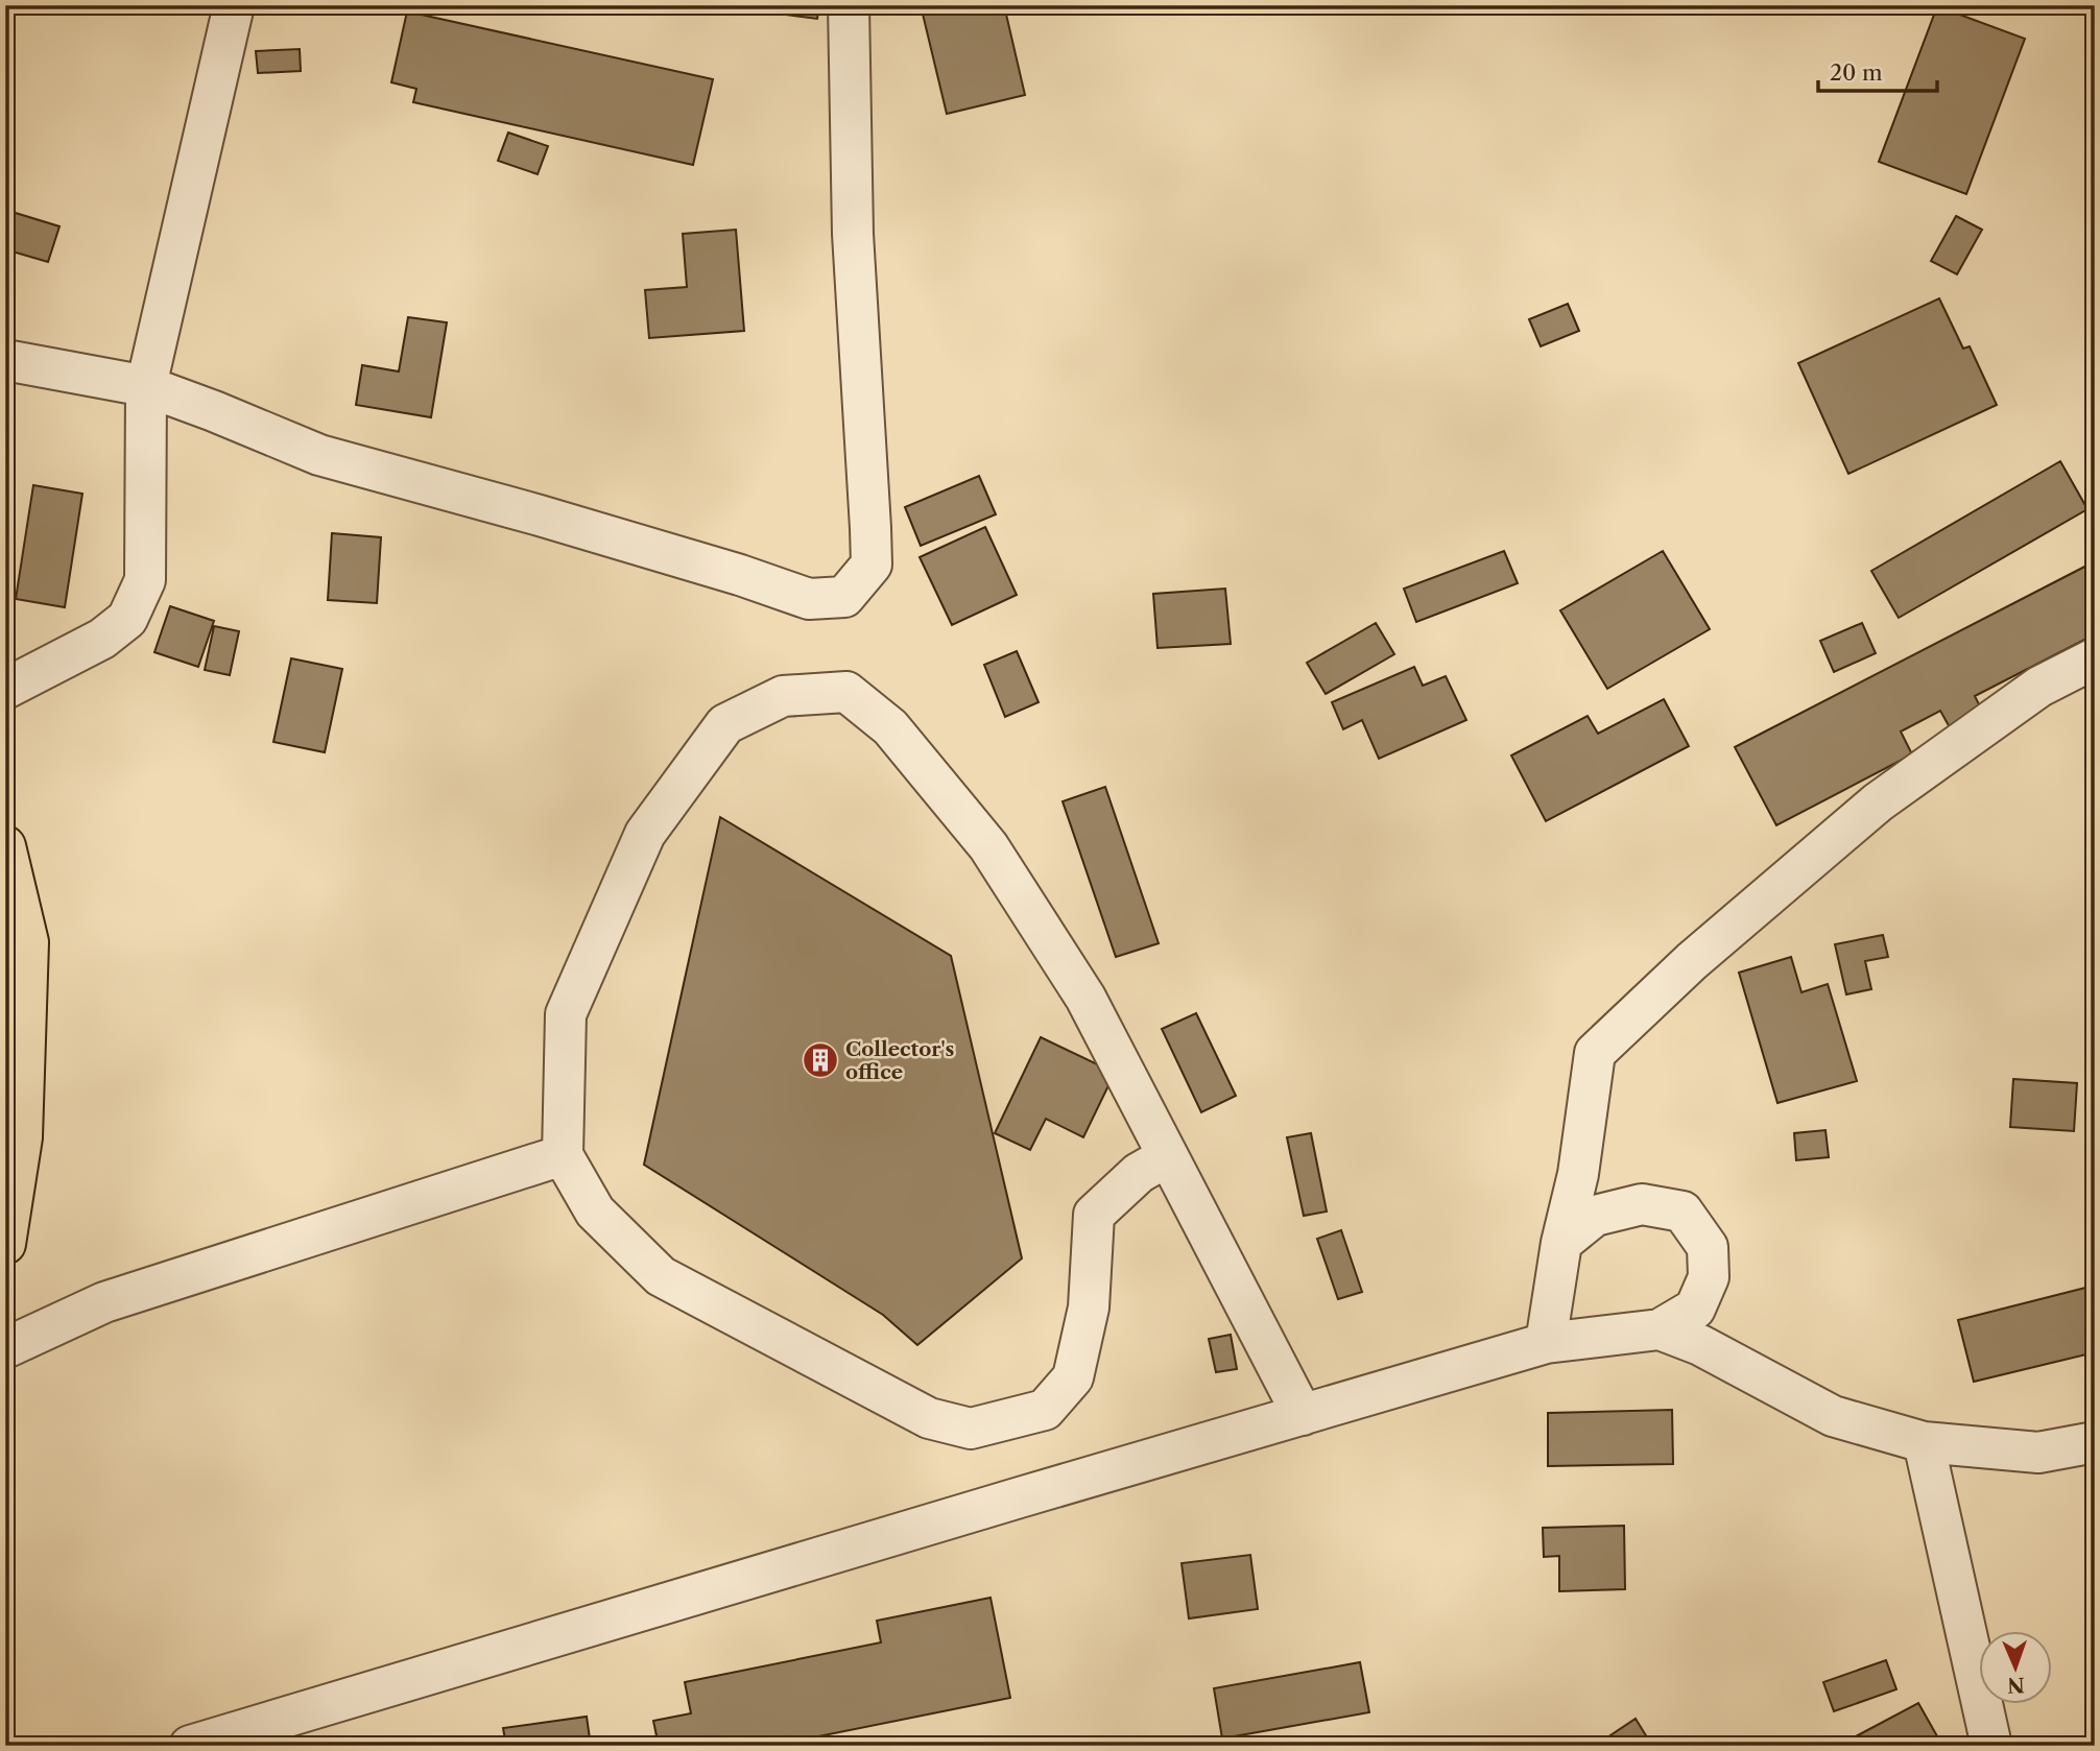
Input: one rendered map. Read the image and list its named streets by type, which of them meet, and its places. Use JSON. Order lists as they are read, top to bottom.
{
  "places": {
    "building": ["Collector's office"]
  },
  "scale_bar": "20 m",
  "north": "bottom"
}
